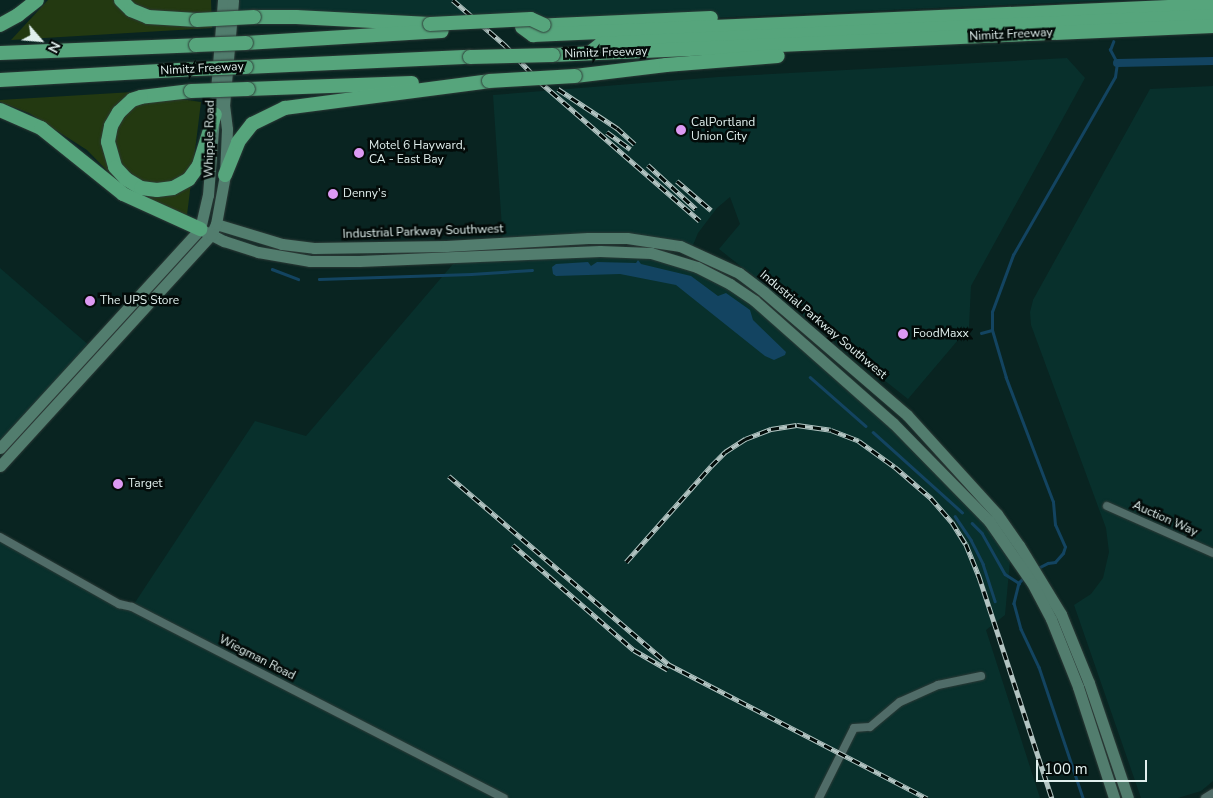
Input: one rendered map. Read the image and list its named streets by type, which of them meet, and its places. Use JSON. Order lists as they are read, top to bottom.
{
  "streets": {
    "highway": ["Nimitz Freeway"],
    "main road": ["Whipple Road", "Industrial Parkway Southwest"],
    "street": ["Auction Way", "Wiegman Road"]
  },
  "crossings": [
    ["Whipple Road", "Industrial Parkway Southwest"]
  ],
  "places": [
    "CalPortland Union City",
    "Motel 6 Hayward, CA - East Bay",
    "Denny's",
    "The UPS Store",
    "FoodMaxx",
    "Target"
  ],
  "scale_bar": "100 m",
  "north": "bottom right"
}
